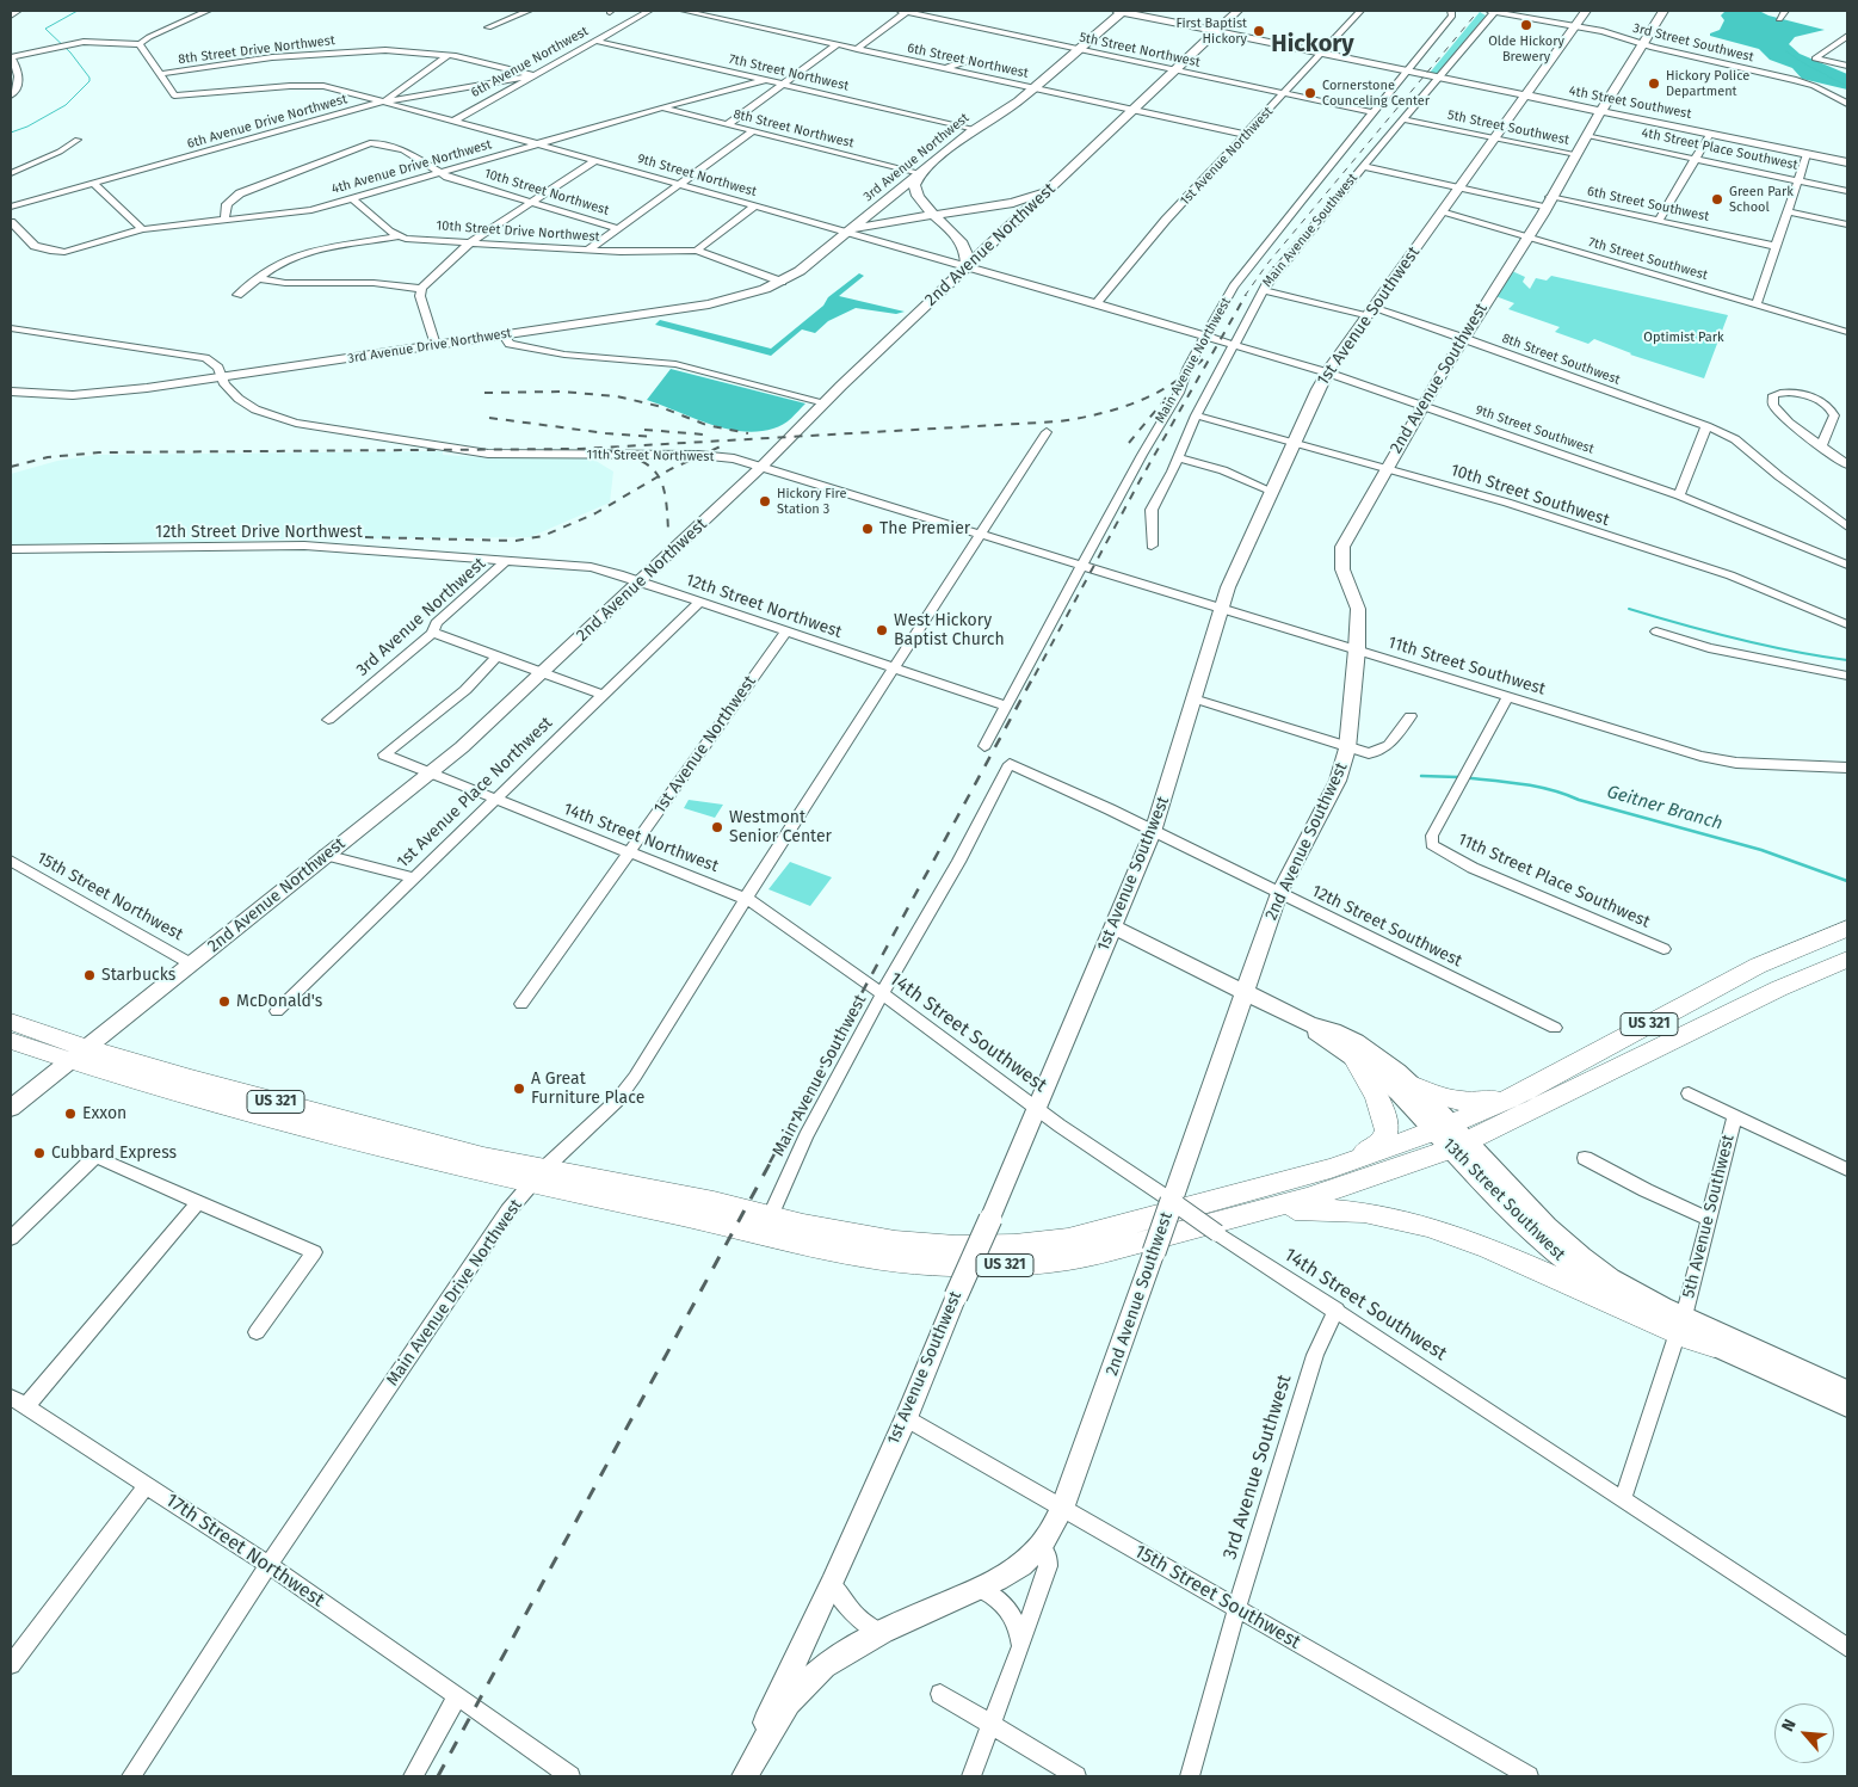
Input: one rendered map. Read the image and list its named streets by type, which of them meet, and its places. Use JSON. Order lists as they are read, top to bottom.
{
  "streets": {
    "highway": ["US 321"],
    "main road": [
      "4th Street Southwest",
      "3rd Avenue Northwest",
      "2nd Avenue Northwest",
      "1st Avenue Southwest",
      "3rd Avenue Drive Northwest",
      "2nd Avenue Southwest",
      "13th Street Southwest"
    ],
    "street": [
      "3rd Street Southwest",
      "8th Street Drive Northwest",
      "5th Street Northwest",
      "6th Street Northwest",
      "6th Avenue Northwest",
      "7th Street Northwest",
      "6th Avenue Drive Northwest",
      "5th Street Southwest",
      "8th Street Northwest",
      "4th Street Place Southwest",
      "1st Avenue Northwest",
      "4th Avenue Drive Northwest",
      "9th Street Northwest",
      "10th Street Northwest",
      "6th Street Southwest",
      "Main Avenue Southwest",
      "10th Street Drive Northwest",
      "7th Street Southwest",
      "8th Street Southwest",
      "Main Avenue Northwest",
      "9th Street Southwest",
      "11th Street Northwest",
      "10th Street Southwest",
      "12th Street Drive Northwest",
      "12th Street Northwest",
      "11th Street Southwest",
      "1st Avenue Place Northwest",
      "14th Street Northwest",
      "11th Street Place Southwest",
      "15th Street Northwest",
      "12th Street Southwest",
      "14th Street Southwest",
      "5th Avenue Southwest",
      "Main Avenue Drive Northwest",
      "3rd Avenue Southwest",
      "17th Street Northwest",
      "15th Street Southwest"
    ]
  },
  "crossings": [
    ["3rd Street Southwest", "Main Avenue Southwest"],
    ["3rd Street Southwest", "1st Avenue Southwest"],
    ["3rd Street Southwest", "2nd Avenue Southwest"],
    ["8th Street Drive Northwest", "6th Avenue Northwest"],
    ["8th Street Drive Northwest", "6th Avenue Drive Northwest"],
    ["8th Street Drive Northwest", "9th Street Northwest"],
    ["5th Street Northwest", "1st Avenue Northwest"],
    ["5th Street Northwest", "3rd Avenue Northwest"],
    ["5th Street Northwest", "2nd Avenue Northwest"],
    ["5th Street Northwest", "Main Avenue Northwest"],
    ["6th Street Northwest", "1st Avenue Northwest"],
    ["6th Street Northwest", "3rd Avenue Northwest"],
    ["6th Street Northwest", "2nd Avenue Northwest"],
    ["6th Avenue Northwest", "7th Street Northwest"],
    ["6th Avenue Northwest", "6th Avenue Drive Northwest"],
    ["6th Avenue Northwest", "9th Street Northwest"],
    ["7th Street Northwest", "3rd Avenue Northwest"],
    ["7th Street Northwest", "4th Avenue Drive Northwest"],
    ["4th Street Southwest", "1st Avenue Northwest"],
    ["4th Street Southwest", "3rd Avenue Northwest"],
    ["4th Street Southwest", "Main Avenue Southwest"],
    ["4th Street Southwest", "2nd Avenue Northwest"],
    ["4th Street Southwest", "1st Avenue Southwest"],
    ["4th Street Southwest", "Main Avenue Northwest"],
    ["4th Street Southwest", "2nd Avenue Southwest"],
    ["6th Avenue Drive Northwest", "9th Street Northwest"],
    ["5th Street Southwest", "Main Avenue Southwest"],
    ["5th Street Southwest", "1st Avenue Southwest"],
    ["5th Street Southwest", "2nd Avenue Southwest"],
    ["8th Street Northwest", "3rd Avenue Northwest"],
    ["8th Street Northwest", "4th Avenue Drive Northwest"],
    ["4th Street Place Southwest", "2nd Avenue Southwest"],
    ["1st Avenue Northwest", "9th Street Northwest"],
    ["1st Avenue Northwest", "12th Street Northwest"],
    ["1st Avenue Northwest", "14th Street Northwest"],
    ["3rd Avenue Northwest", "9th Street Northwest"],
    ["3rd Avenue Northwest", "3rd Avenue Drive Northwest"],
    ["3rd Avenue Northwest", "12th Street Drive Northwest"],
    ["3rd Avenue Northwest", "12th Street Northwest"],
    ["4th Avenue Drive Northwest", "9th Street Northwest"],
    ["4th Avenue Drive Northwest", "10th Street Northwest"],
    ["9th Street Northwest", "2nd Avenue Northwest"],
    ["9th Street Northwest", "Main Avenue Northwest"],
    ["9th Street Northwest", "9th Street Southwest"],
    ["6th Street Southwest", "Main Avenue Southwest"],
    ["6th Street Southwest", "1st Avenue Southwest"],
    ["6th Street Southwest", "2nd Avenue Southwest"],
    ["Main Avenue Southwest", "8th Street Southwest"],
    ["Main Avenue Southwest", "9th Street Southwest"],
    ["Main Avenue Southwest", "10th Street Southwest"],
    ["Main Avenue Southwest", "12th Street Southwest"],
    ["Main Avenue Southwest", "US 321"],
    ["Main Avenue Southwest", "14th Street Southwest"],
    ["2nd Avenue Northwest", "11th Street Northwest"],
    ["2nd Avenue Northwest", "12th Street Northwest"],
    ["2nd Avenue Northwest", "14th Street Northwest"],
    ["2nd Avenue Northwest", "15th Street Northwest"],
    ["2nd Avenue Northwest", "US 321"],
    ["7th Street Southwest", "1st Avenue Southwest"],
    ["7th Street Southwest", "2nd Avenue Southwest"],
    ["1st Avenue Southwest", "8th Street Southwest"],
    ["1st Avenue Southwest", "2nd Avenue Southwest"],
    ["1st Avenue Southwest", "9th Street Southwest"],
    ["1st Avenue Southwest", "10th Street Southwest"],
    ["1st Avenue Southwest", "11th Street Southwest"],
    ["1st Avenue Southwest", "12th Street Southwest"],
    ["1st Avenue Southwest", "14th Street Southwest"],
    ["1st Avenue Southwest", "13th Street Southwest"],
    ["1st Avenue Southwest", "15th Street Southwest"],
    ["3rd Avenue Drive Northwest", "11th Street Northwest"],
    ["8th Street Southwest", "2nd Avenue Southwest"],
    ["Main Avenue Northwest", "9th Street Southwest"],
    ["Main Avenue Northwest", "11th Street Northwest"],
    ["Main Avenue Northwest", "12th Street Northwest"],
    ["Main Avenue Northwest", "11th Street Southwest"],
    ["2nd Avenue Southwest", "9th Street Southwest"],
    ["2nd Avenue Southwest", "10th Street Southwest"],
    ["2nd Avenue Southwest", "11th Street Southwest"],
    ["2nd Avenue Southwest", "12th Street Southwest"],
    ["2nd Avenue Southwest", "14th Street Southwest"],
    ["2nd Avenue Southwest", "13th Street Southwest"],
    ["2nd Avenue Southwest", "15th Street Southwest"],
    ["11th Street Northwest", "11th Street Southwest"],
    ["11th Street Northwest", "Main Avenue Drive Northwest"],
    ["12th Street Drive Northwest", "12th Street Northwest"],
    ["12th Street Northwest", "1st Avenue Place Northwest"],
    ["12th Street Northwest", "Main Avenue Drive Northwest"],
    ["11th Street Southwest", "11th Street Place Southwest"],
    ["1st Avenue Place Northwest", "14th Street Northwest"],
    ["14th Street Northwest", "14th Street Southwest"],
    ["14th Street Northwest", "Main Avenue Drive Northwest"],
    ["US 321", "13th Street Southwest"],
    ["US 321", "Main Avenue Drive Northwest"],
    ["14th Street Southwest", "5th Avenue Southwest"],
    ["14th Street Southwest", "3rd Avenue Southwest"],
    ["13th Street Southwest", "5th Avenue Southwest"],
    ["Main Avenue Drive Northwest", "17th Street Northwest"],
    ["3rd Avenue Southwest", "15th Street Southwest"]
  ],
  "districts": ["Hickory"],
  "water": ["Geitner Branch"],
  "parks": ["Optimist Park"],
  "places": [
    "Olde Hickory Brewery",
    "First Baptist Hickory",
    "Hickory Police Department",
    "Cornerstone Counceling Center",
    "Green Park School",
    "Hickory Fire Station 3",
    "The Premier",
    "West Hickory Baptist Church",
    "Westmont Senior Center",
    "Starbucks",
    "McDonald's",
    "A Great Furniture Place",
    "Exxon",
    "Cubbard Express"
  ],
  "north": "top left"
}
